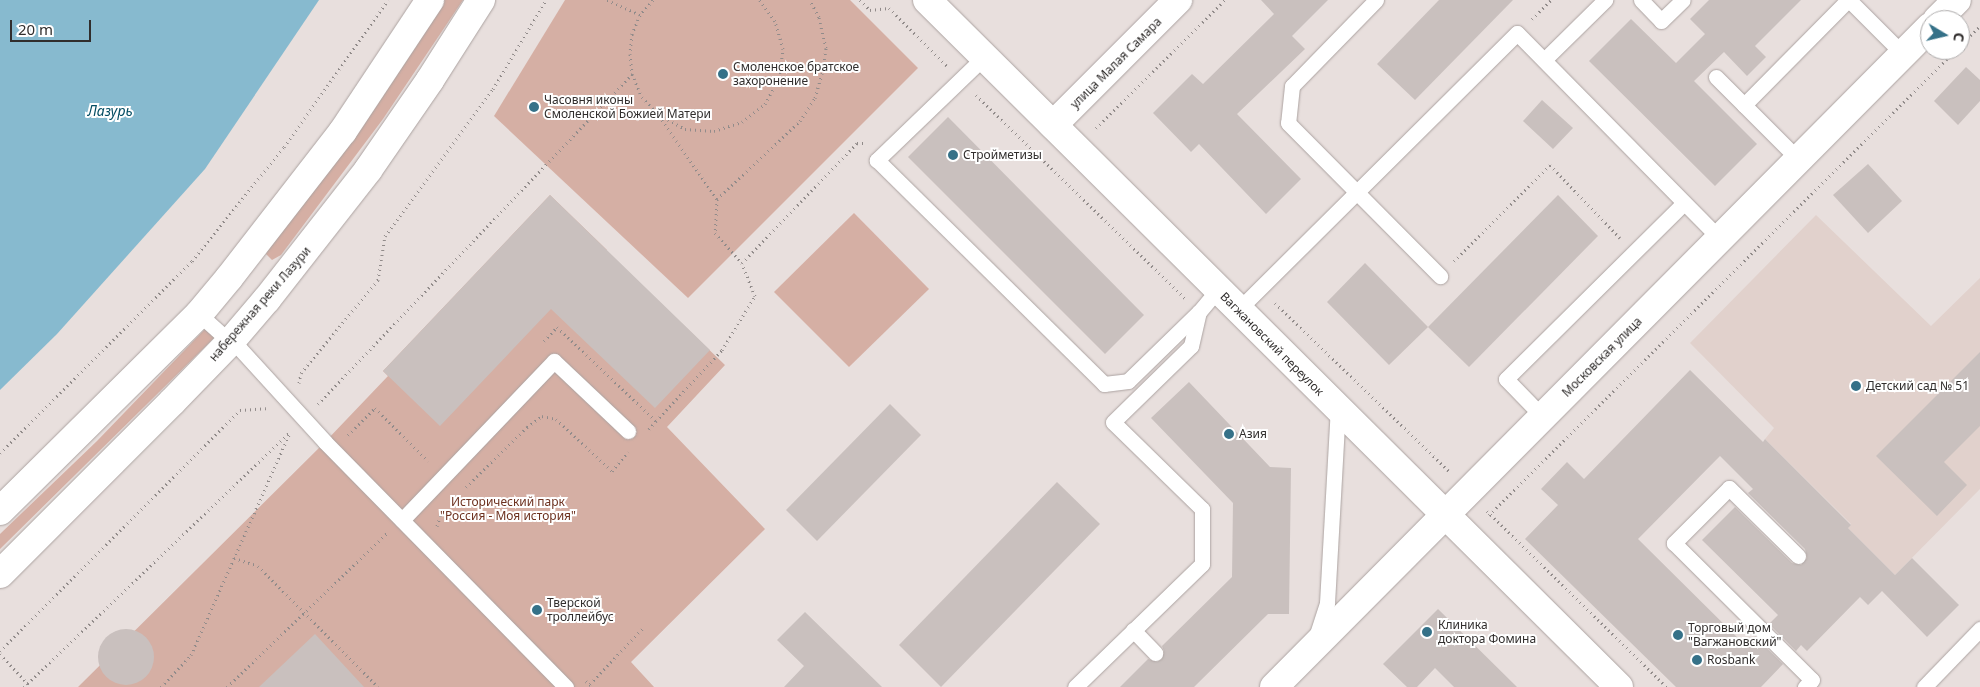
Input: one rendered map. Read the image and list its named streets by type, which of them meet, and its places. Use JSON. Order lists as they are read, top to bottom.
{
  "streets": {
    "street": [
      "улица Малая Самара",
      "набережная реки Лазури",
      "Вагжановский переулок",
      "Московская улица"
    ]
  },
  "crossings": [
    ["улица Малая Самара", "Вагжановский переулок"],
    ["Вагжановский переулок", "Московская улица"]
  ],
  "water": ["Лазурь"],
  "parks": ["Исторический парк \"Россия - Моя история\""],
  "places": [
    "Смоленское братское захоронение",
    "Часовня иконы Смоленской Божией Матери",
    "Стройметизы",
    "Детский сад № 51",
    "Азия",
    "Тверской троллейбус",
    "Клиника доктора Фомина",
    "Торговый дом \"Вагжановский\"",
    "Rosbank"
  ],
  "scale_bar": "20 m",
  "north": "right"
}
